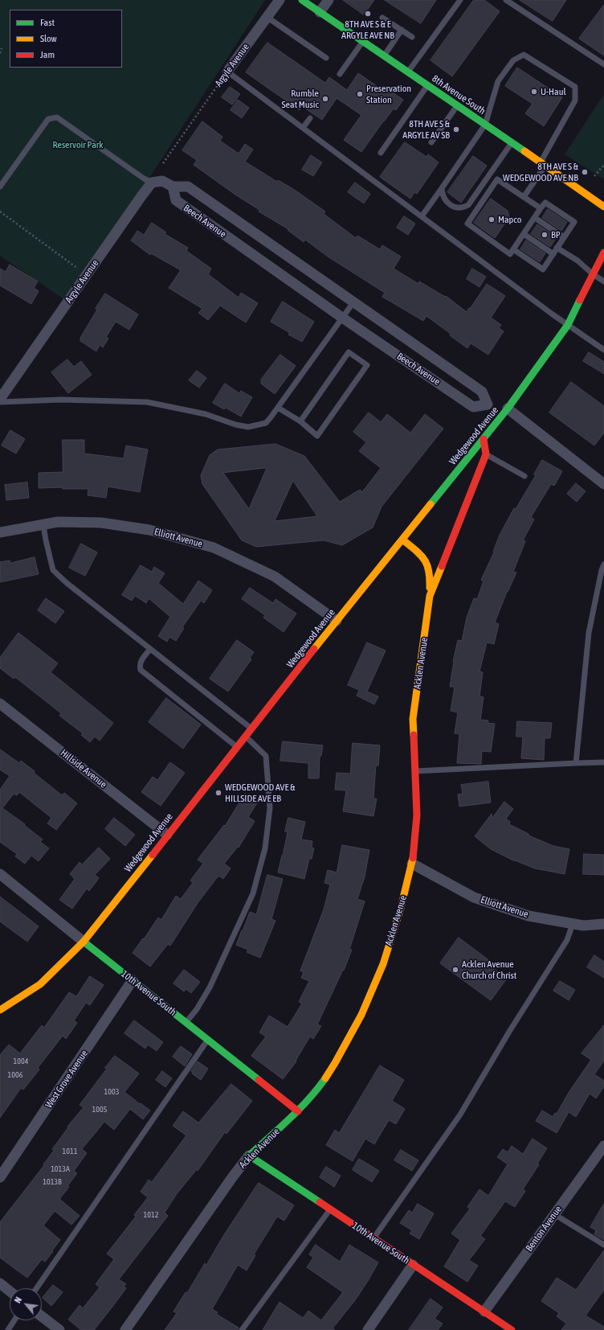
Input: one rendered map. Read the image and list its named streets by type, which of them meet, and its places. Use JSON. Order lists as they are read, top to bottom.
{
  "streets": {
    "street": [
      "Argyle Avenue",
      "8th Avenue South",
      "Beech Avenue",
      "Wedgewood Avenue",
      "Elliott Avenue",
      "Acklen Avenue",
      "Hillside Avenue",
      "10th Avenue South",
      "West Grove Avenue",
      "Benton Avenue"
    ]
  },
  "crossings": [
    ["Wedgewood Avenue", "Elliott Avenue"],
    ["Wedgewood Avenue", "Hillside Avenue"],
    ["Wedgewood Avenue", "10th Avenue South"],
    ["Elliott Avenue", "Acklen Avenue"],
    ["Acklen Avenue", "10th Avenue South"],
    ["10th Avenue South", "West Grove Avenue"],
    ["10th Avenue South", "Benton Avenue"]
  ],
  "parks": ["Reservoir Park"],
  "places": [
    "8TH AVE S & E ARGYLE AVE NB",
    "U-Haul",
    "Preservation Station",
    "Rumble Seat Music",
    "8TH AVE S & ARGYLE AV SB",
    "8TH AVE S & WEDGEWOOD AVE NB",
    "Mapco",
    "BP",
    "WEDGEWOOD AVE & HILLSIDE AVE EB",
    "Acklen Avenue Church of Christ"
  ],
  "house_numbers": [
    "1004",
    "1006",
    "1003",
    "1005",
    "1011",
    "1013A",
    "1013B",
    "1012"
  ],
  "legend": ["Fast", "Slow", "Jam"],
  "north": "top left"
}
